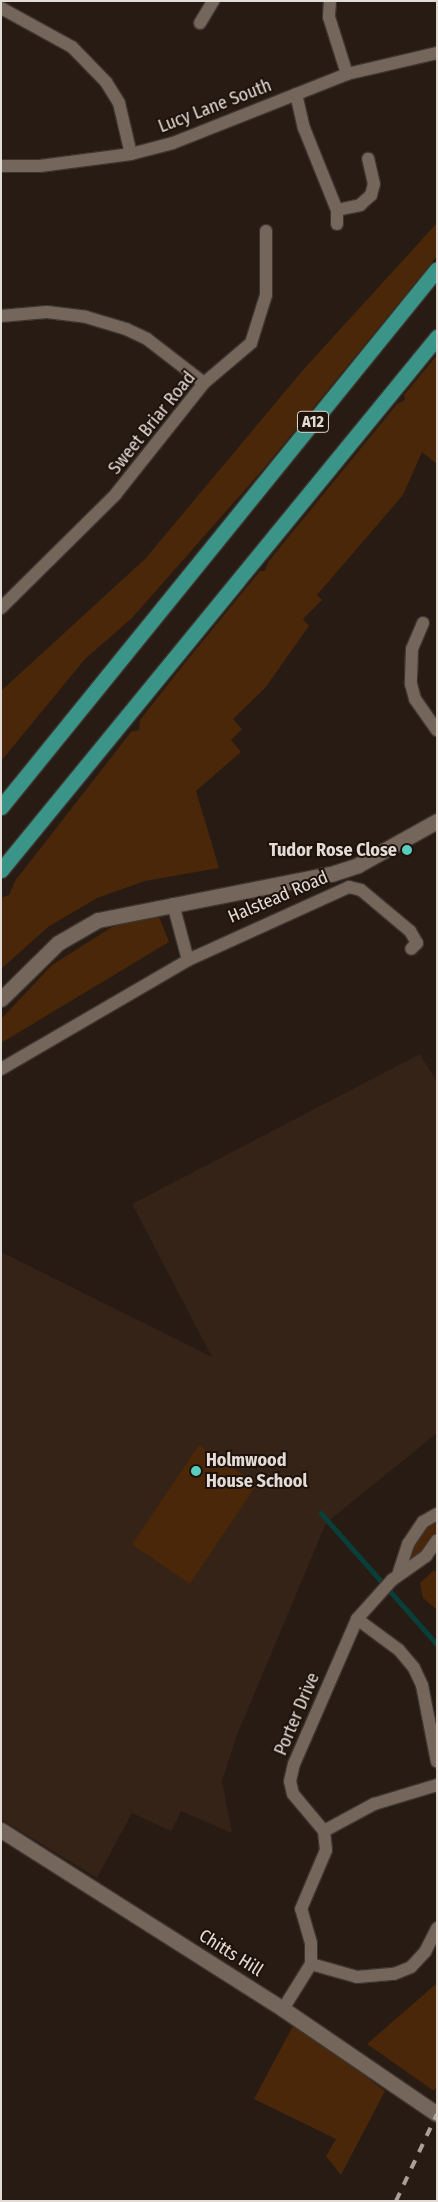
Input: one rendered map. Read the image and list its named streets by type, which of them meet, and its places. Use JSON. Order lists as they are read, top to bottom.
{
  "streets": {
    "highway": ["A12"],
    "street": [
      "Lucy Lane South",
      "Sweet Briar Road",
      "Halstead Road",
      "Porter Drive",
      "Chitts Hill"
    ]
  },
  "places": ["Tudor Rose Close", "Holmwood House School"]
}
